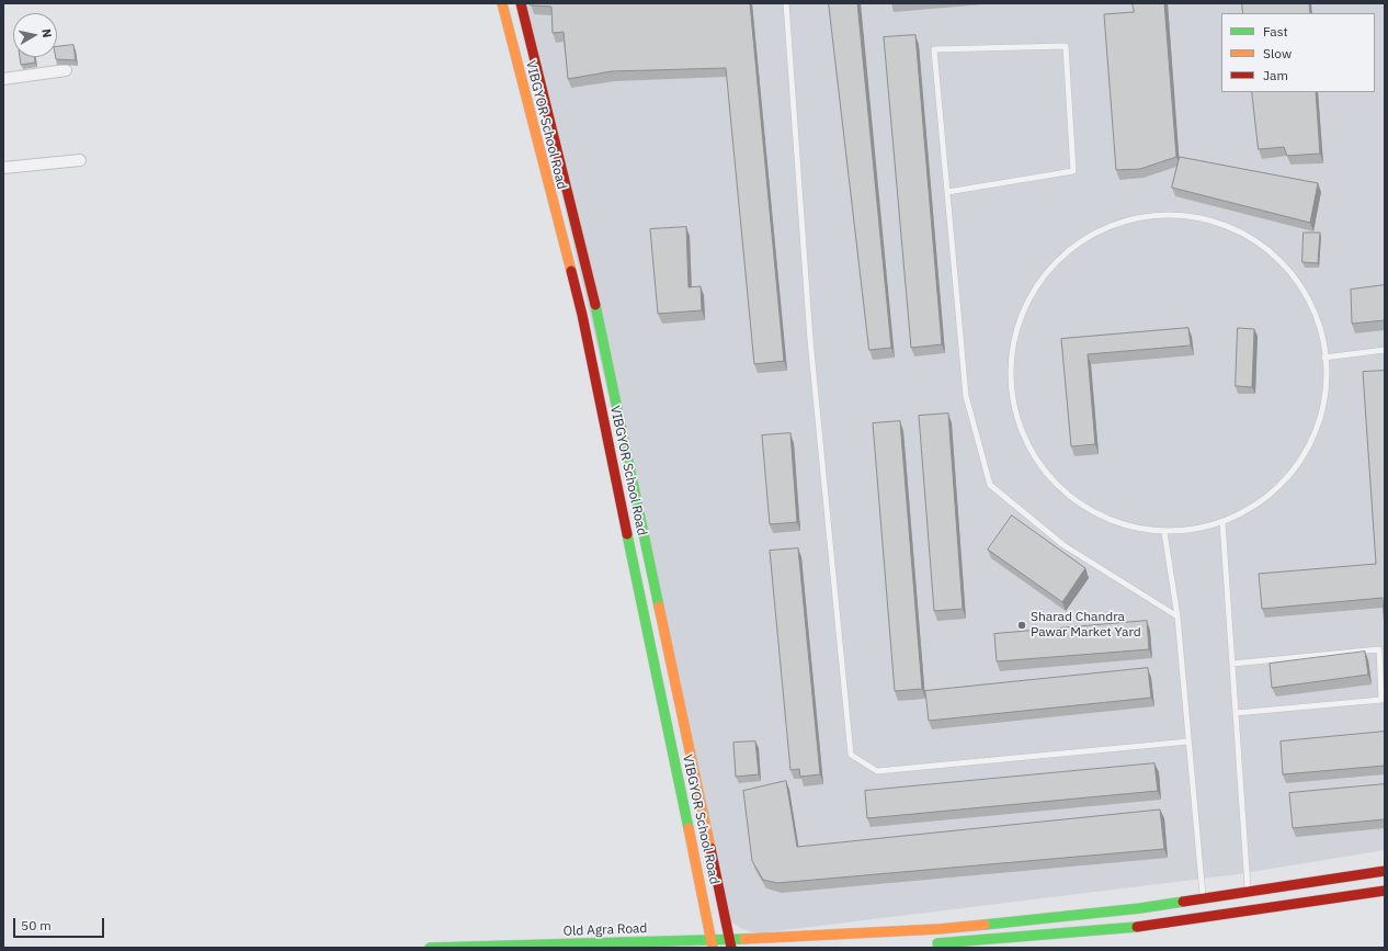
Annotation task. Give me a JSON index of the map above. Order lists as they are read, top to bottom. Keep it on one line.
{"streets":{"main road":["VIBGYOR School Road","Old Agra Road"]},"crossings":[["VIBGYOR School Road","Old Agra Road"]],"places":["Sharad Chandra Pawar Market Yard"],"legend":["Fast","Slow","Jam"],"scale_bar":"50 m","north":"right"}
